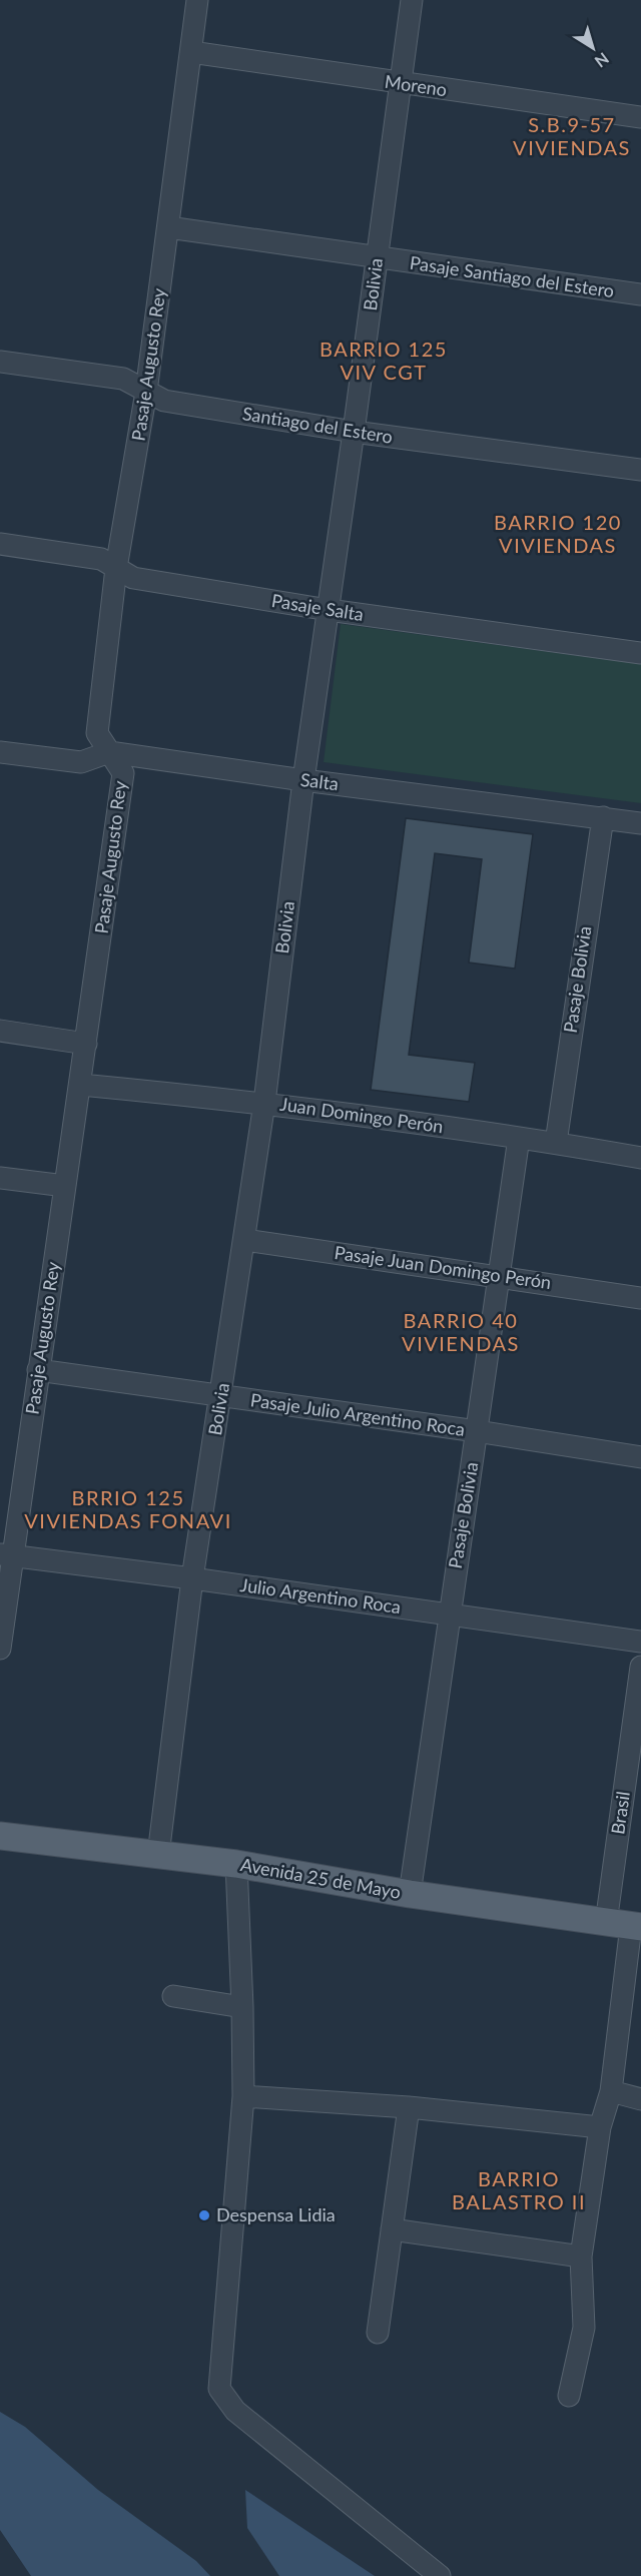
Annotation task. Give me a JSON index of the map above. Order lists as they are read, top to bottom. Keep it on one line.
{"streets":{"main road":["Avenida 25 de Mayo"],"street":["Moreno","Pasaje Santiago del Estero","Bolivia","Pasaje Augusto Rey","Santiago del Estero","Pasaje Salta","Salta","Pasaje Bolivia","Juan Domingo Perón","Pasaje Juan Domingo Perón","Pasaje Julio Argentino Roca","Julio Argentino Roca","Brasil"]},"crossings":[["Moreno","Bolivia"],["Moreno","Pasaje Augusto Rey"],["Pasaje Santiago del Estero","Bolivia"],["Pasaje Santiago del Estero","Pasaje Augusto Rey"],["Bolivia","Santiago del Estero"],["Bolivia","Pasaje Salta"],["Bolivia","Salta"],["Bolivia","Juan Domingo Perón"],["Bolivia","Pasaje Juan Domingo Perón"],["Bolivia","Pasaje Julio Argentino Roca"],["Bolivia","Julio Argentino Roca"],["Bolivia","Avenida 25 de Mayo"],["Pasaje Augusto Rey","Santiago del Estero"],["Pasaje Augusto Rey","Pasaje Salta"],["Pasaje Augusto Rey","Salta"],["Pasaje Augusto Rey","Juan Domingo Perón"],["Pasaje Augusto Rey","Pasaje Julio Argentino Roca"],["Pasaje Augusto Rey","Julio Argentino Roca"],["Salta","Pasaje Bolivia"],["Pasaje Bolivia","Juan Domingo Perón"],["Pasaje Bolivia","Pasaje Juan Domingo Perón"],["Pasaje Bolivia","Pasaje Julio Argentino Roca"],["Pasaje Bolivia","Julio Argentino Roca"],["Pasaje Bolivia","Avenida 25 de Mayo"],["Brasil","Avenida 25 de Mayo"]],"districts":["S.B.9-57 VIVIENDAS","BARRIO 125 VIV CGT","BARRIO 120 VIVIENDAS","BARRIO 40 VIVIENDAS","BRRIO 125 VIVIENDAS FONAVI","BARRIO BALASTRO II"],"places":["Despensa Lidia"],"north":"bottom right"}
